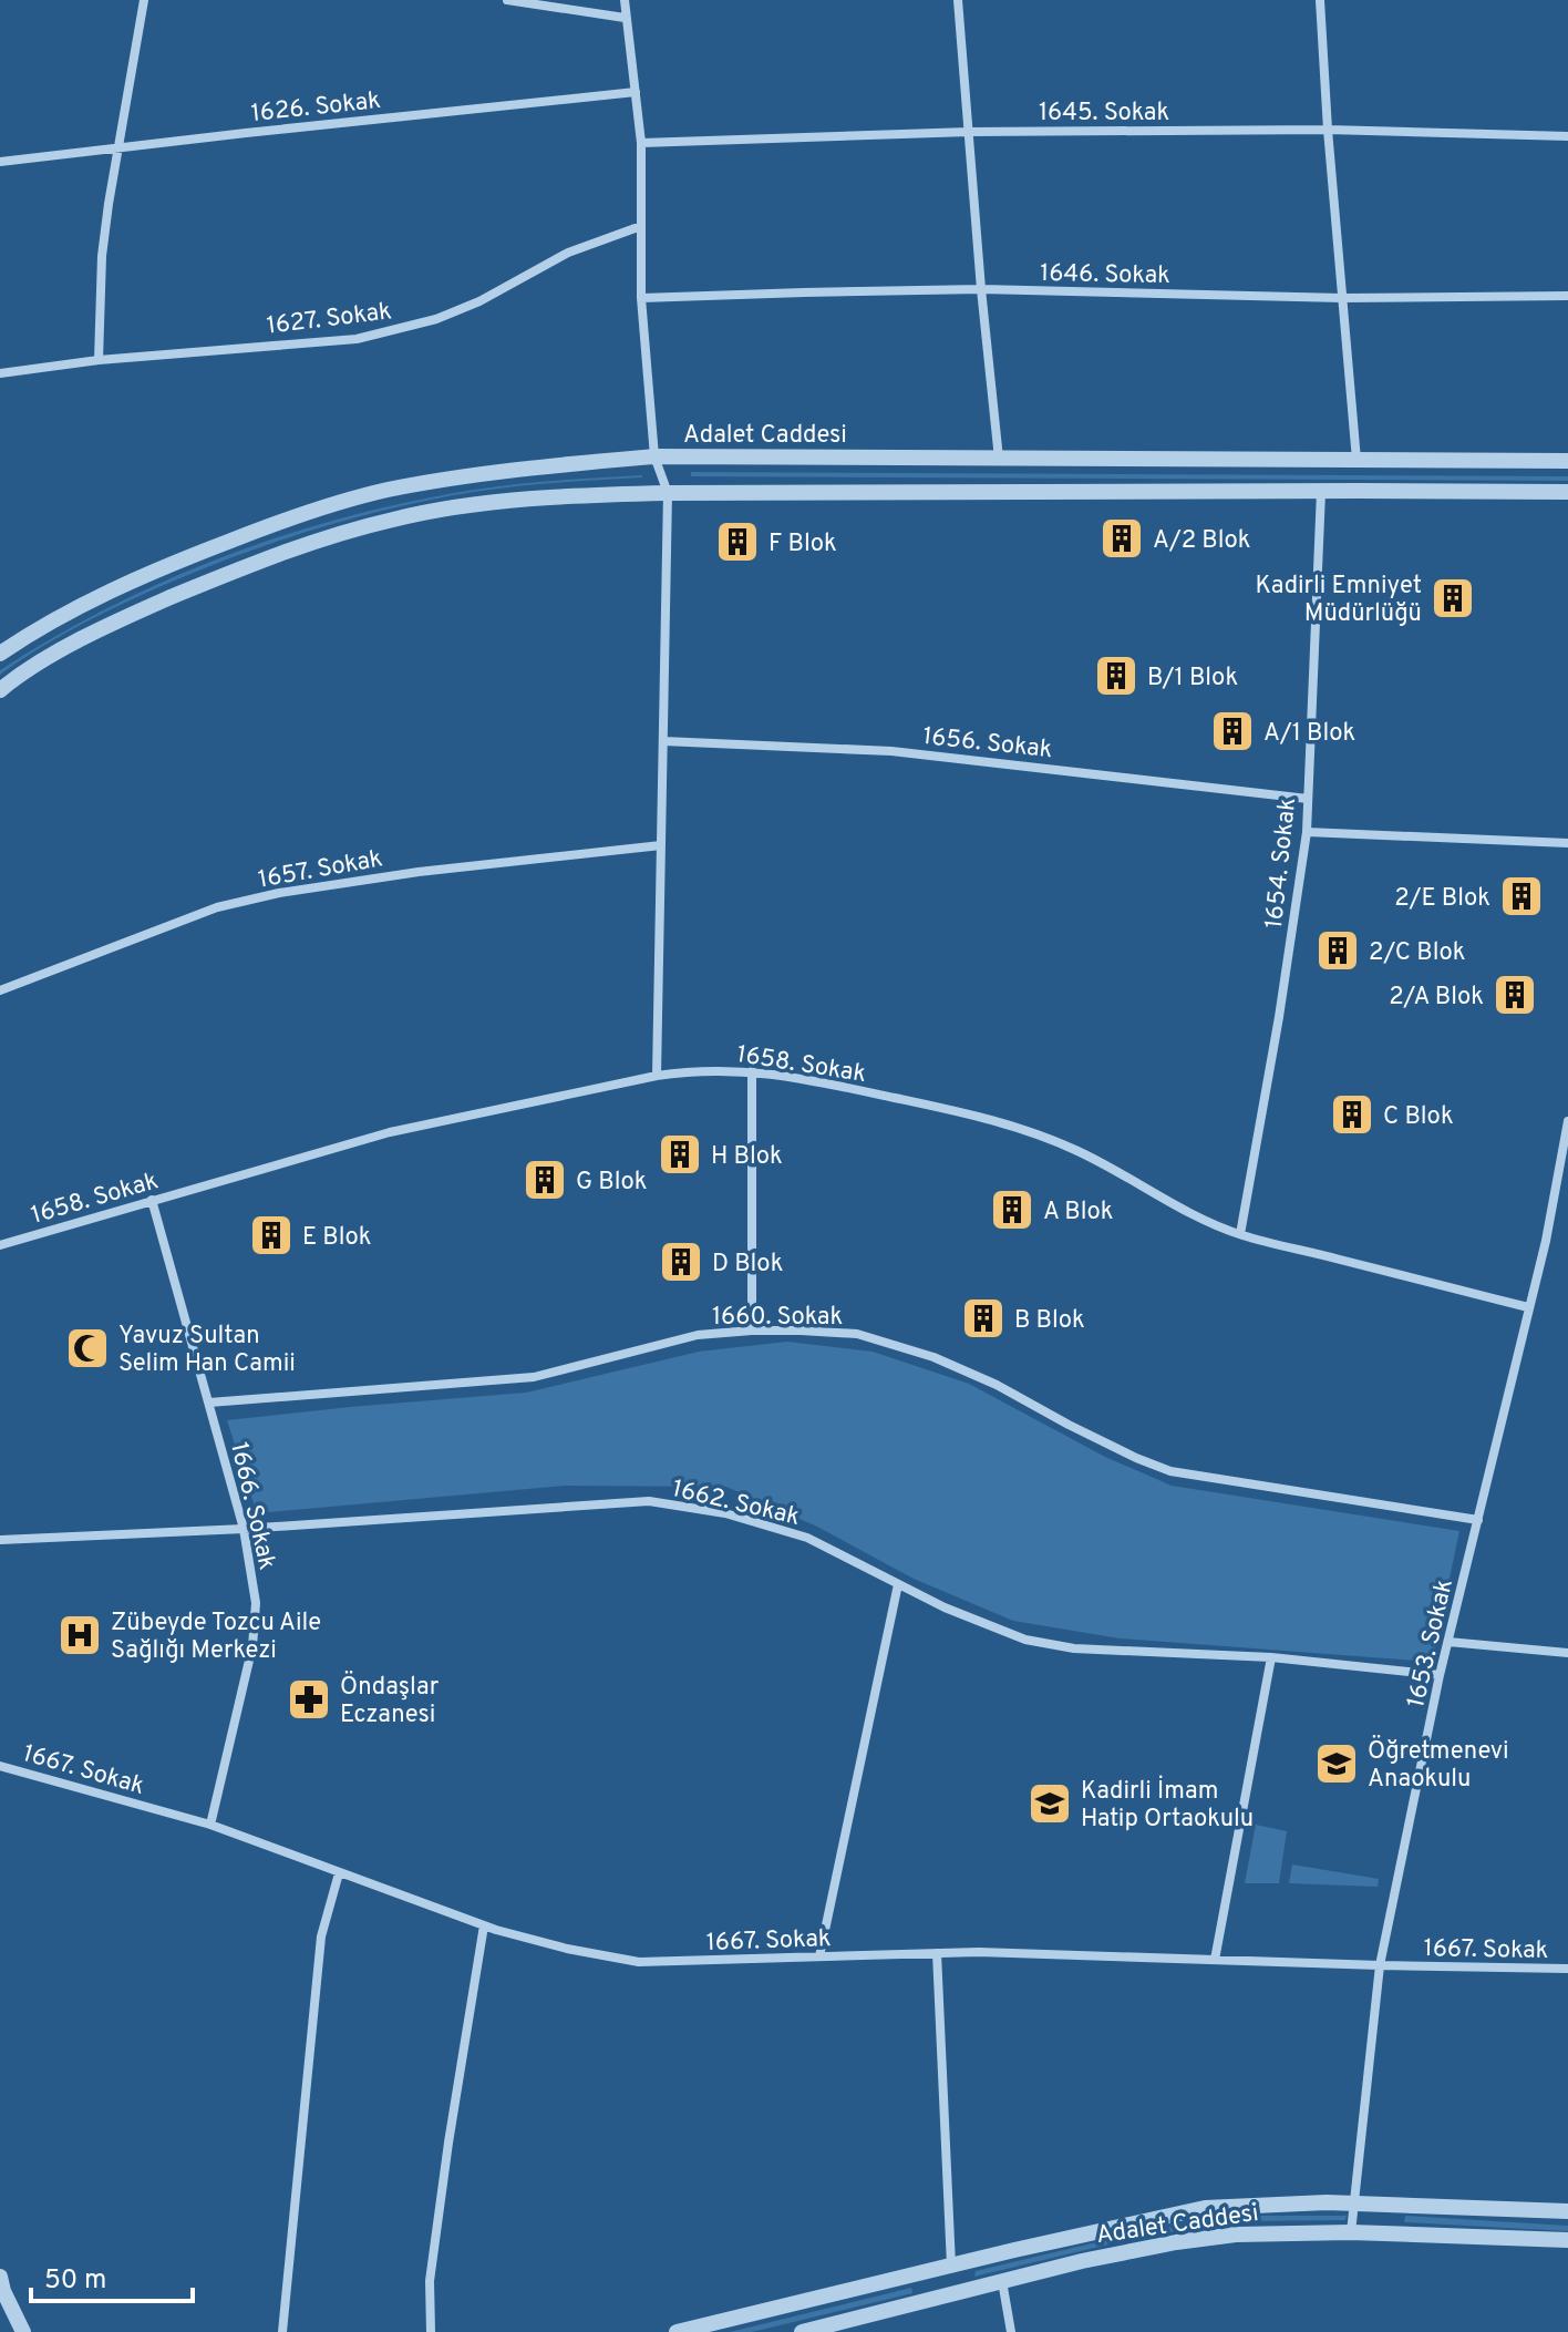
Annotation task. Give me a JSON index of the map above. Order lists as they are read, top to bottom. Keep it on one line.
{"streets":{"street":["1626. Sokak","1645. Sokak","1646. Sokak","1627. Sokak","Adalet Caddesi","1656. Sokak","1654. Sokak","1657. Sokak","1658. Sokak","1660. Sokak","1662. Sokak","1666. Sokak","1653. Sokak","1667. Sokak"]},"crossings":[["Adalet Caddesi","1653. Sokak"],["1656. Sokak","1654. Sokak"],["1654. Sokak","1658. Sokak"],["1658. Sokak","1666. Sokak"],["1658. Sokak","1653. Sokak"],["1660. Sokak","1666. Sokak"],["1660. Sokak","1653. Sokak"],["1662. Sokak","1666. Sokak"],["1662. Sokak","1653. Sokak"],["1666. Sokak","1667. Sokak"],["1653. Sokak","1667. Sokak"]],"places":{"building":["A/2 Blok","F Blok","Kadirli Emniyet Müdürlüğü","B/1 Blok","A/1 Blok","2/E Blok","2/C Blok","2/A Blok","C Blok","H Blok","G Blok","A Blok","E Blok","D Blok","B Blok"],"mosque":["Yavuz Sultan Selim Han Camii"],"hospital":["Zübeyde Tozcu Aile Sağlığı Merkezi"],"pharmacy":["Öndaşlar Eczanesi"],"school or university":["Öğretmenevi Anaokulu","Kadirli İmam Hatip Ortaokulu"]},"scale_bar":"50 m"}
